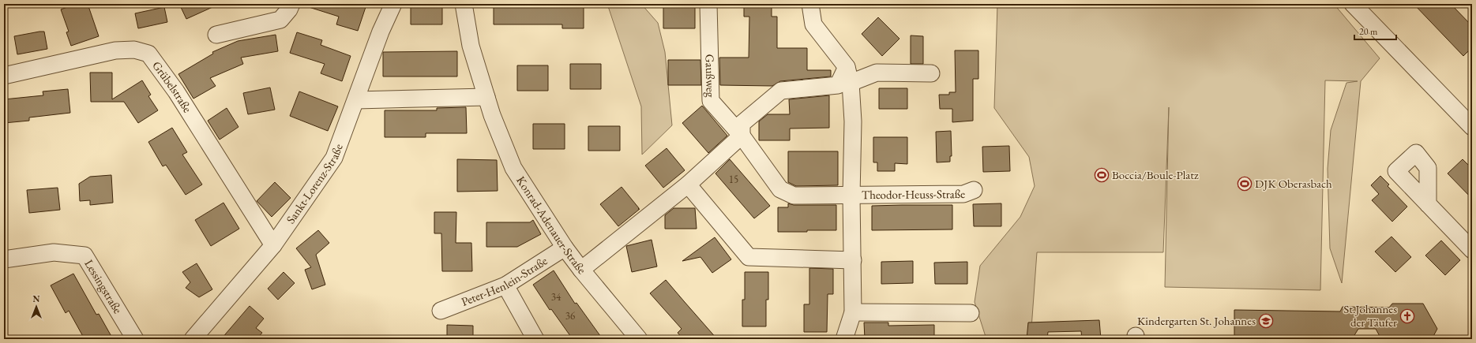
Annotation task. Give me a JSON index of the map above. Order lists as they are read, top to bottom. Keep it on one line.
{"streets":{"street":["Gaußweg","Grübelstraße","Sankt-Lorenz-Straße","Theodor-Heuss-Straße","Konrad-Adenauer-Straße","Peter-Henlein-Straße","Lessingstraße"]},"crossings":[["Gaußweg","Theodor-Heuss-Straße"],["Grübelstraße","Sankt-Lorenz-Straße"],["Konrad-Adenauer-Straße","Peter-Henlein-Straße"]],"places":{"sports":["Boccia/Boule-Platz","DJK Oberasbach"],"church":["St.Johannes der Täufer"],"school or university":["Kindergarten St. Johannes"]},"house_numbers":["15","34","36"],"scale_bar":"20 m","north":"top"}
